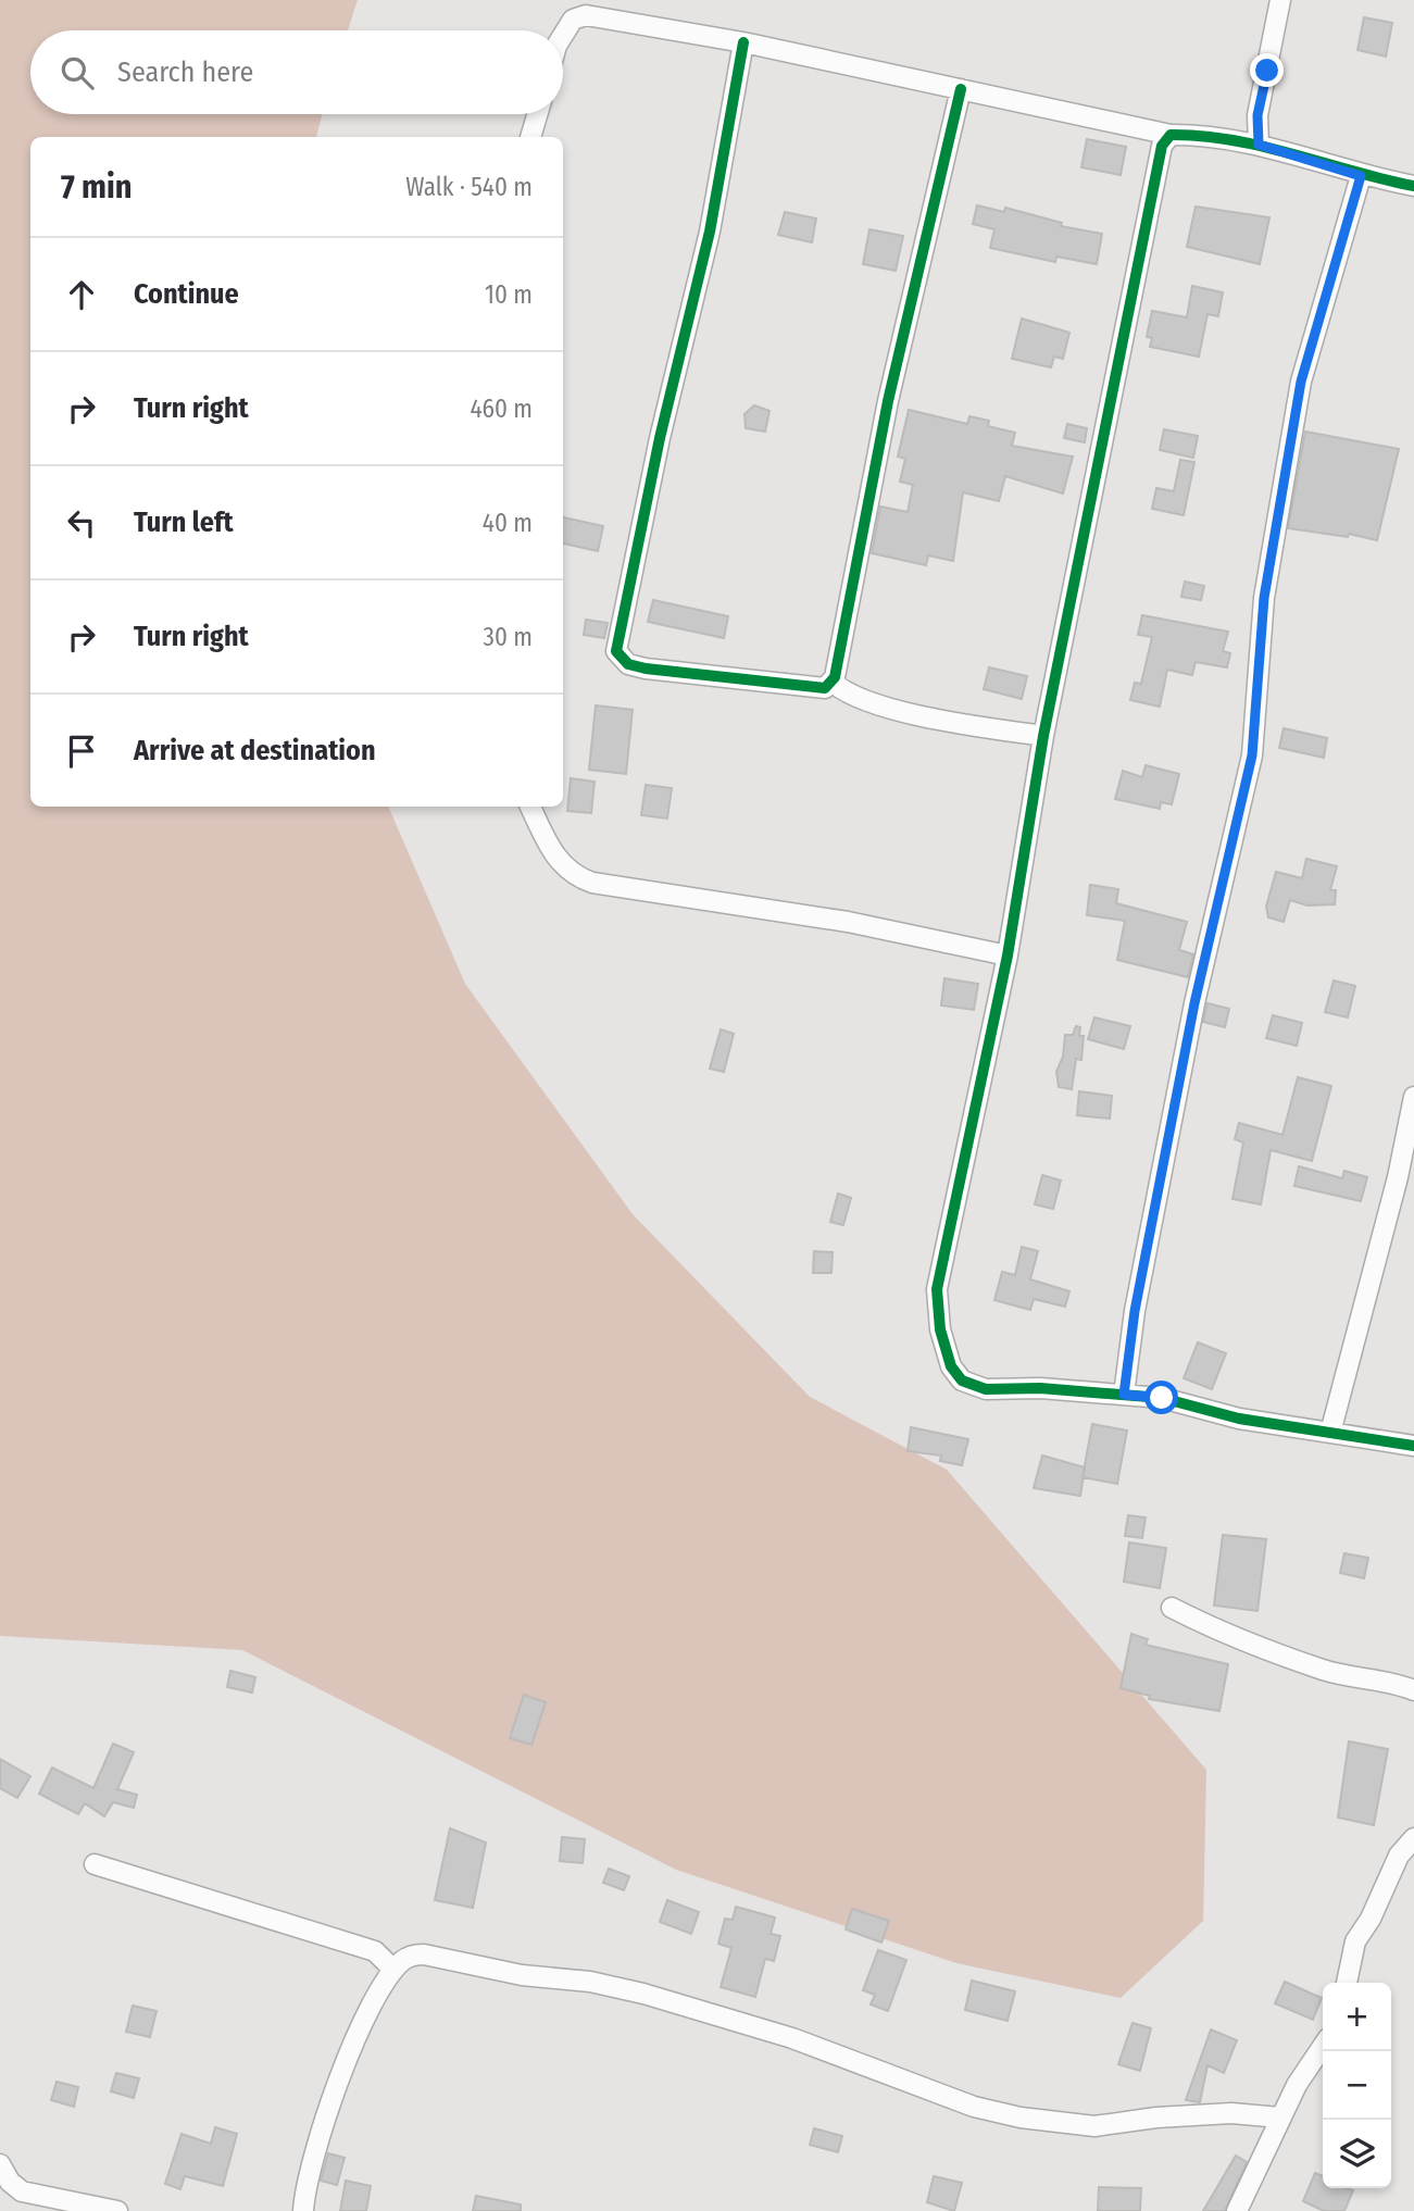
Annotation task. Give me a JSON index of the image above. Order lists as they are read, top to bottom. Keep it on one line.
{"page":{"search":"Search here","heading":["7 min","Walk · 540 m"],"list":[["Continue","10 m"],["Turn right","460 m"],["Turn left","40 m"],["Turn right","30 m"],"Arrive at destination"],"map_buttons":["+","−"]}}
